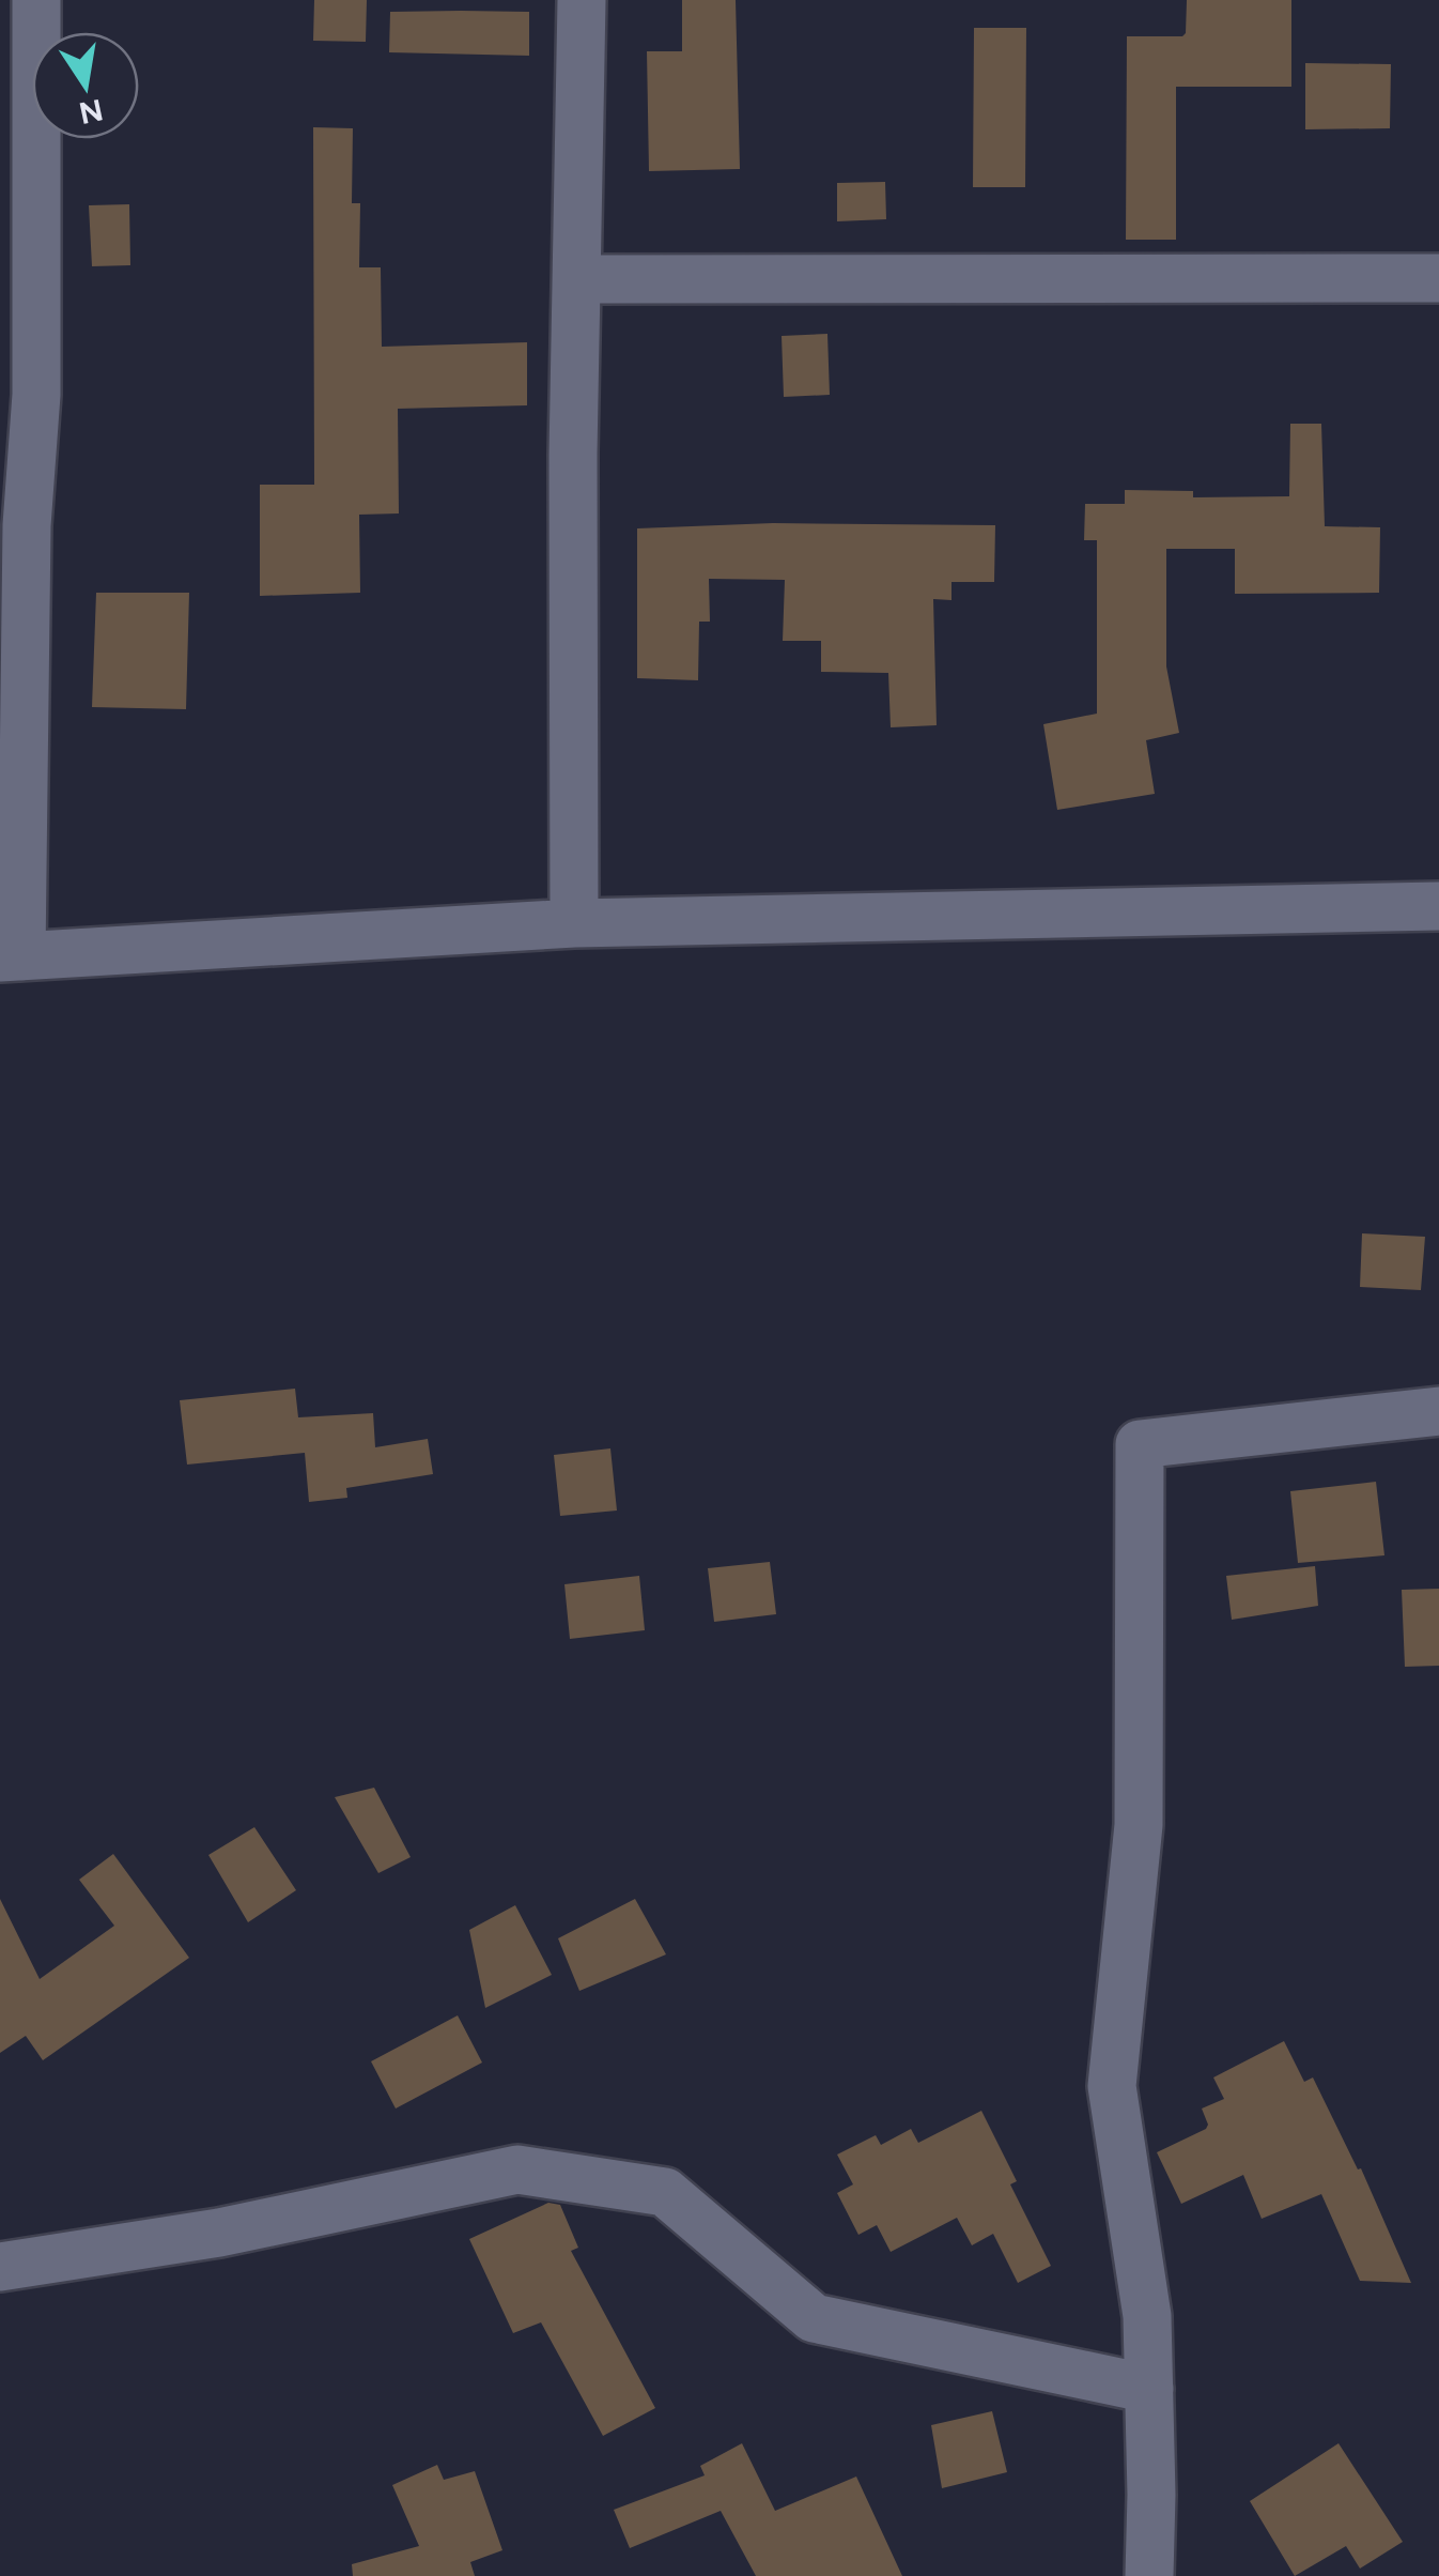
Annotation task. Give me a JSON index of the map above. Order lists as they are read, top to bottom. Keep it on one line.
{"north":"bottom"}
